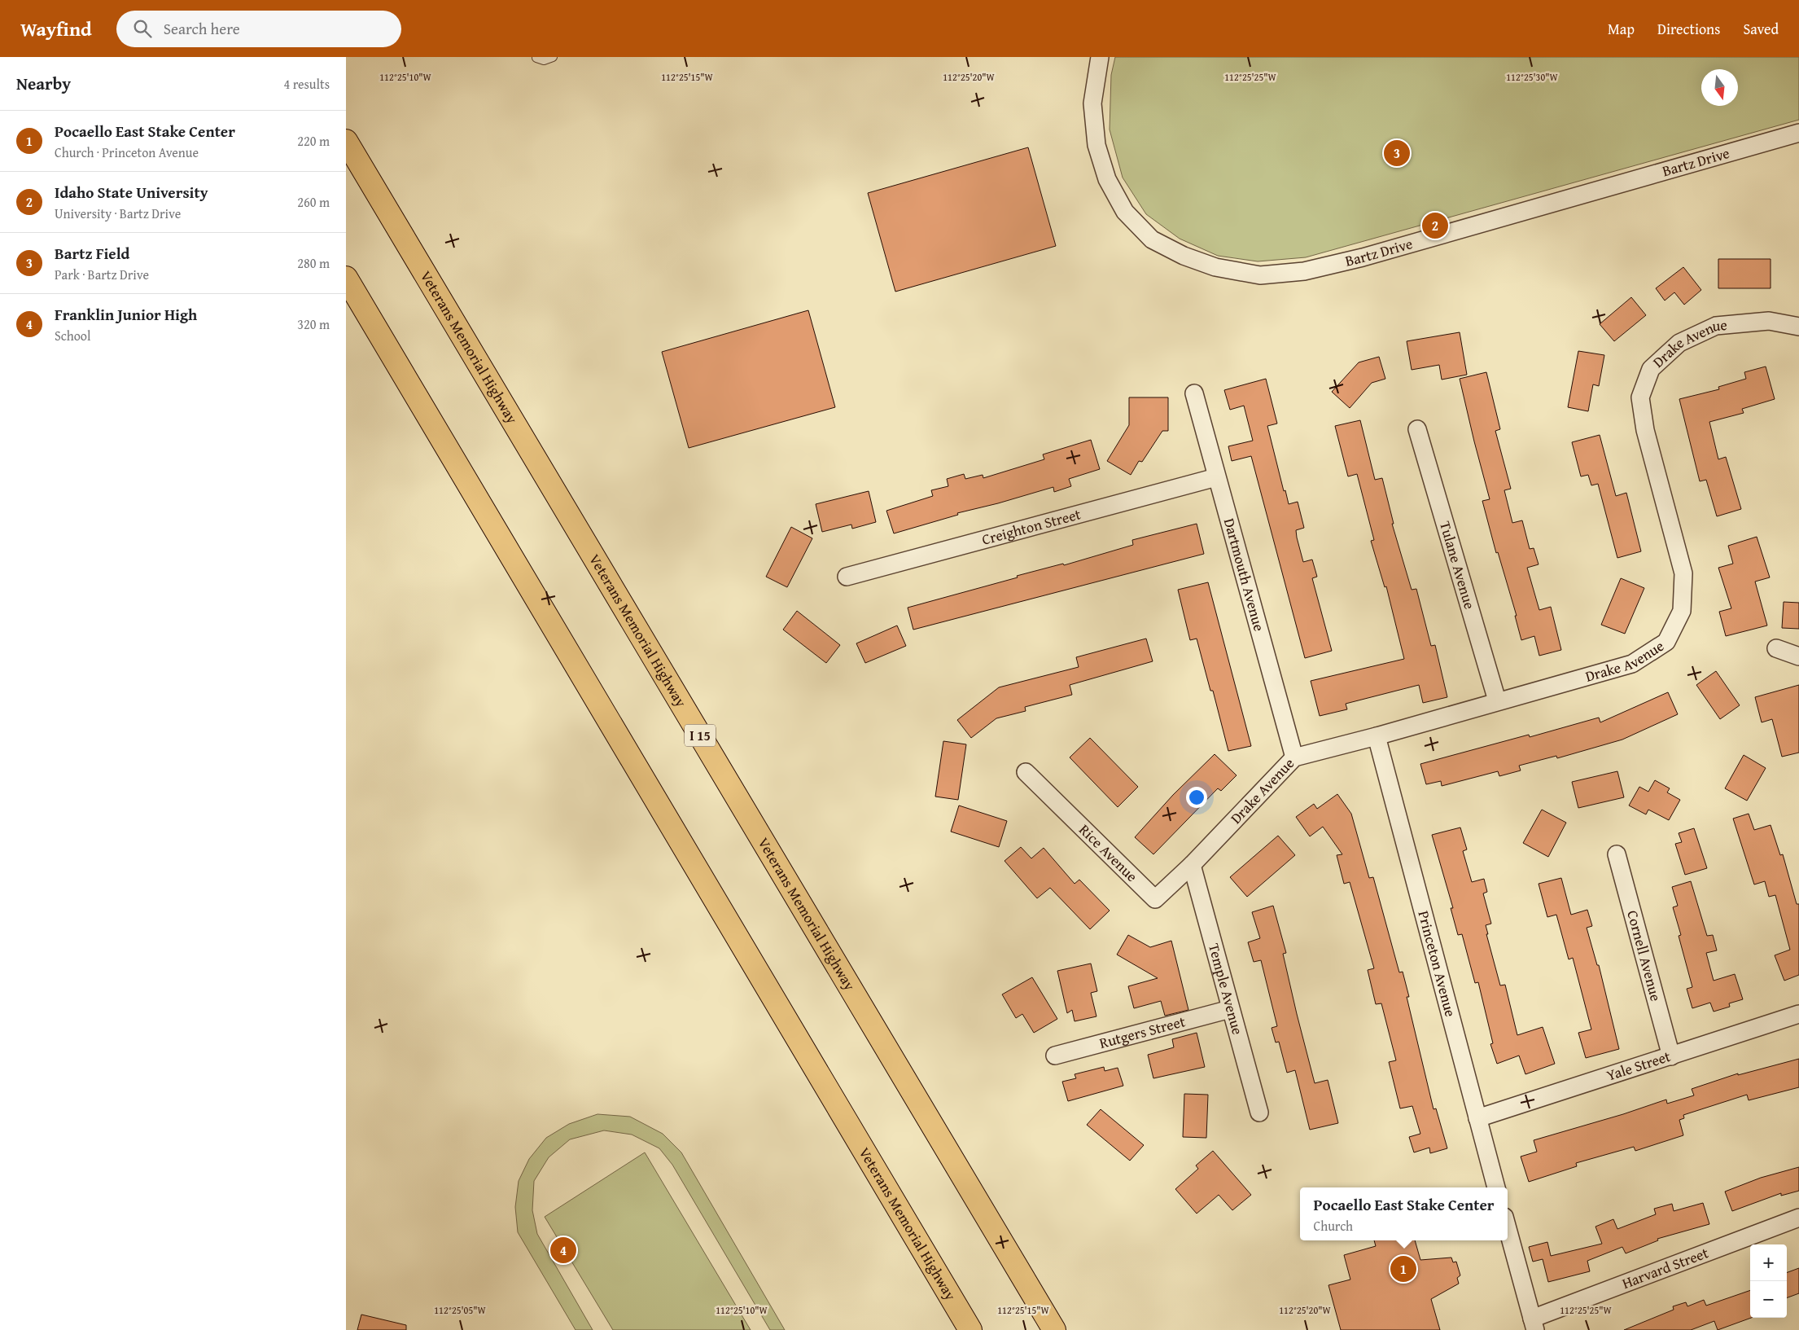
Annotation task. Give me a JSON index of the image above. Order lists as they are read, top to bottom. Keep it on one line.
{"streets":{"highway":["Veterans Memorial Highway","I 15"],"street":["Bartz Drive","Drake Avenue","Creighton Street","Tulane Avenue","Dartmouth Avenue","Rice Avenue","Cornell Avenue","Princeton Avenue","Temple Avenue","Rutgers Street","Yale Street","Harvard Street"]},"crossings":[["Drake Avenue","Tulane Avenue"],["Drake Avenue","Dartmouth Avenue"],["Drake Avenue","Rice Avenue"],["Drake Avenue","Princeton Avenue"],["Drake Avenue","Temple Avenue"],["Creighton Street","Dartmouth Avenue"],["Rice Avenue","Temple Avenue"],["Cornell Avenue","Yale Street"],["Princeton Avenue","Yale Street"],["Temple Avenue","Rutgers Street"]],"north":"bottom","page":{"header":"Wayfind","search":"Search here","nav":["Map","Directions","Saved"],"heading":["Nearby","4 results"],"list":[{"mark":"1","name":"Pocaello East Stake Center","note":"Church · Princeton Avenue","value":"220 m"},{"mark":"2","name":"Idaho State University","note":"University · Bartz Drive","value":"260 m"},{"mark":"3","name":"Bartz Field","note":"Park · Bartz Drive","value":"280 m"},{"mark":"4","name":"Franklin Junior High","note":"School","value":"320 m"}],"pins":["3","2","4","1"],"popup":["Pocaello East Stake Center","Church"],"map_buttons":["+","−"]},"coordinates":["112°25'10\"W","112°25'15\"W","112°25'20\"W","112°25'25\"W","112°25'30\"W","112°25'05\"W"]}
